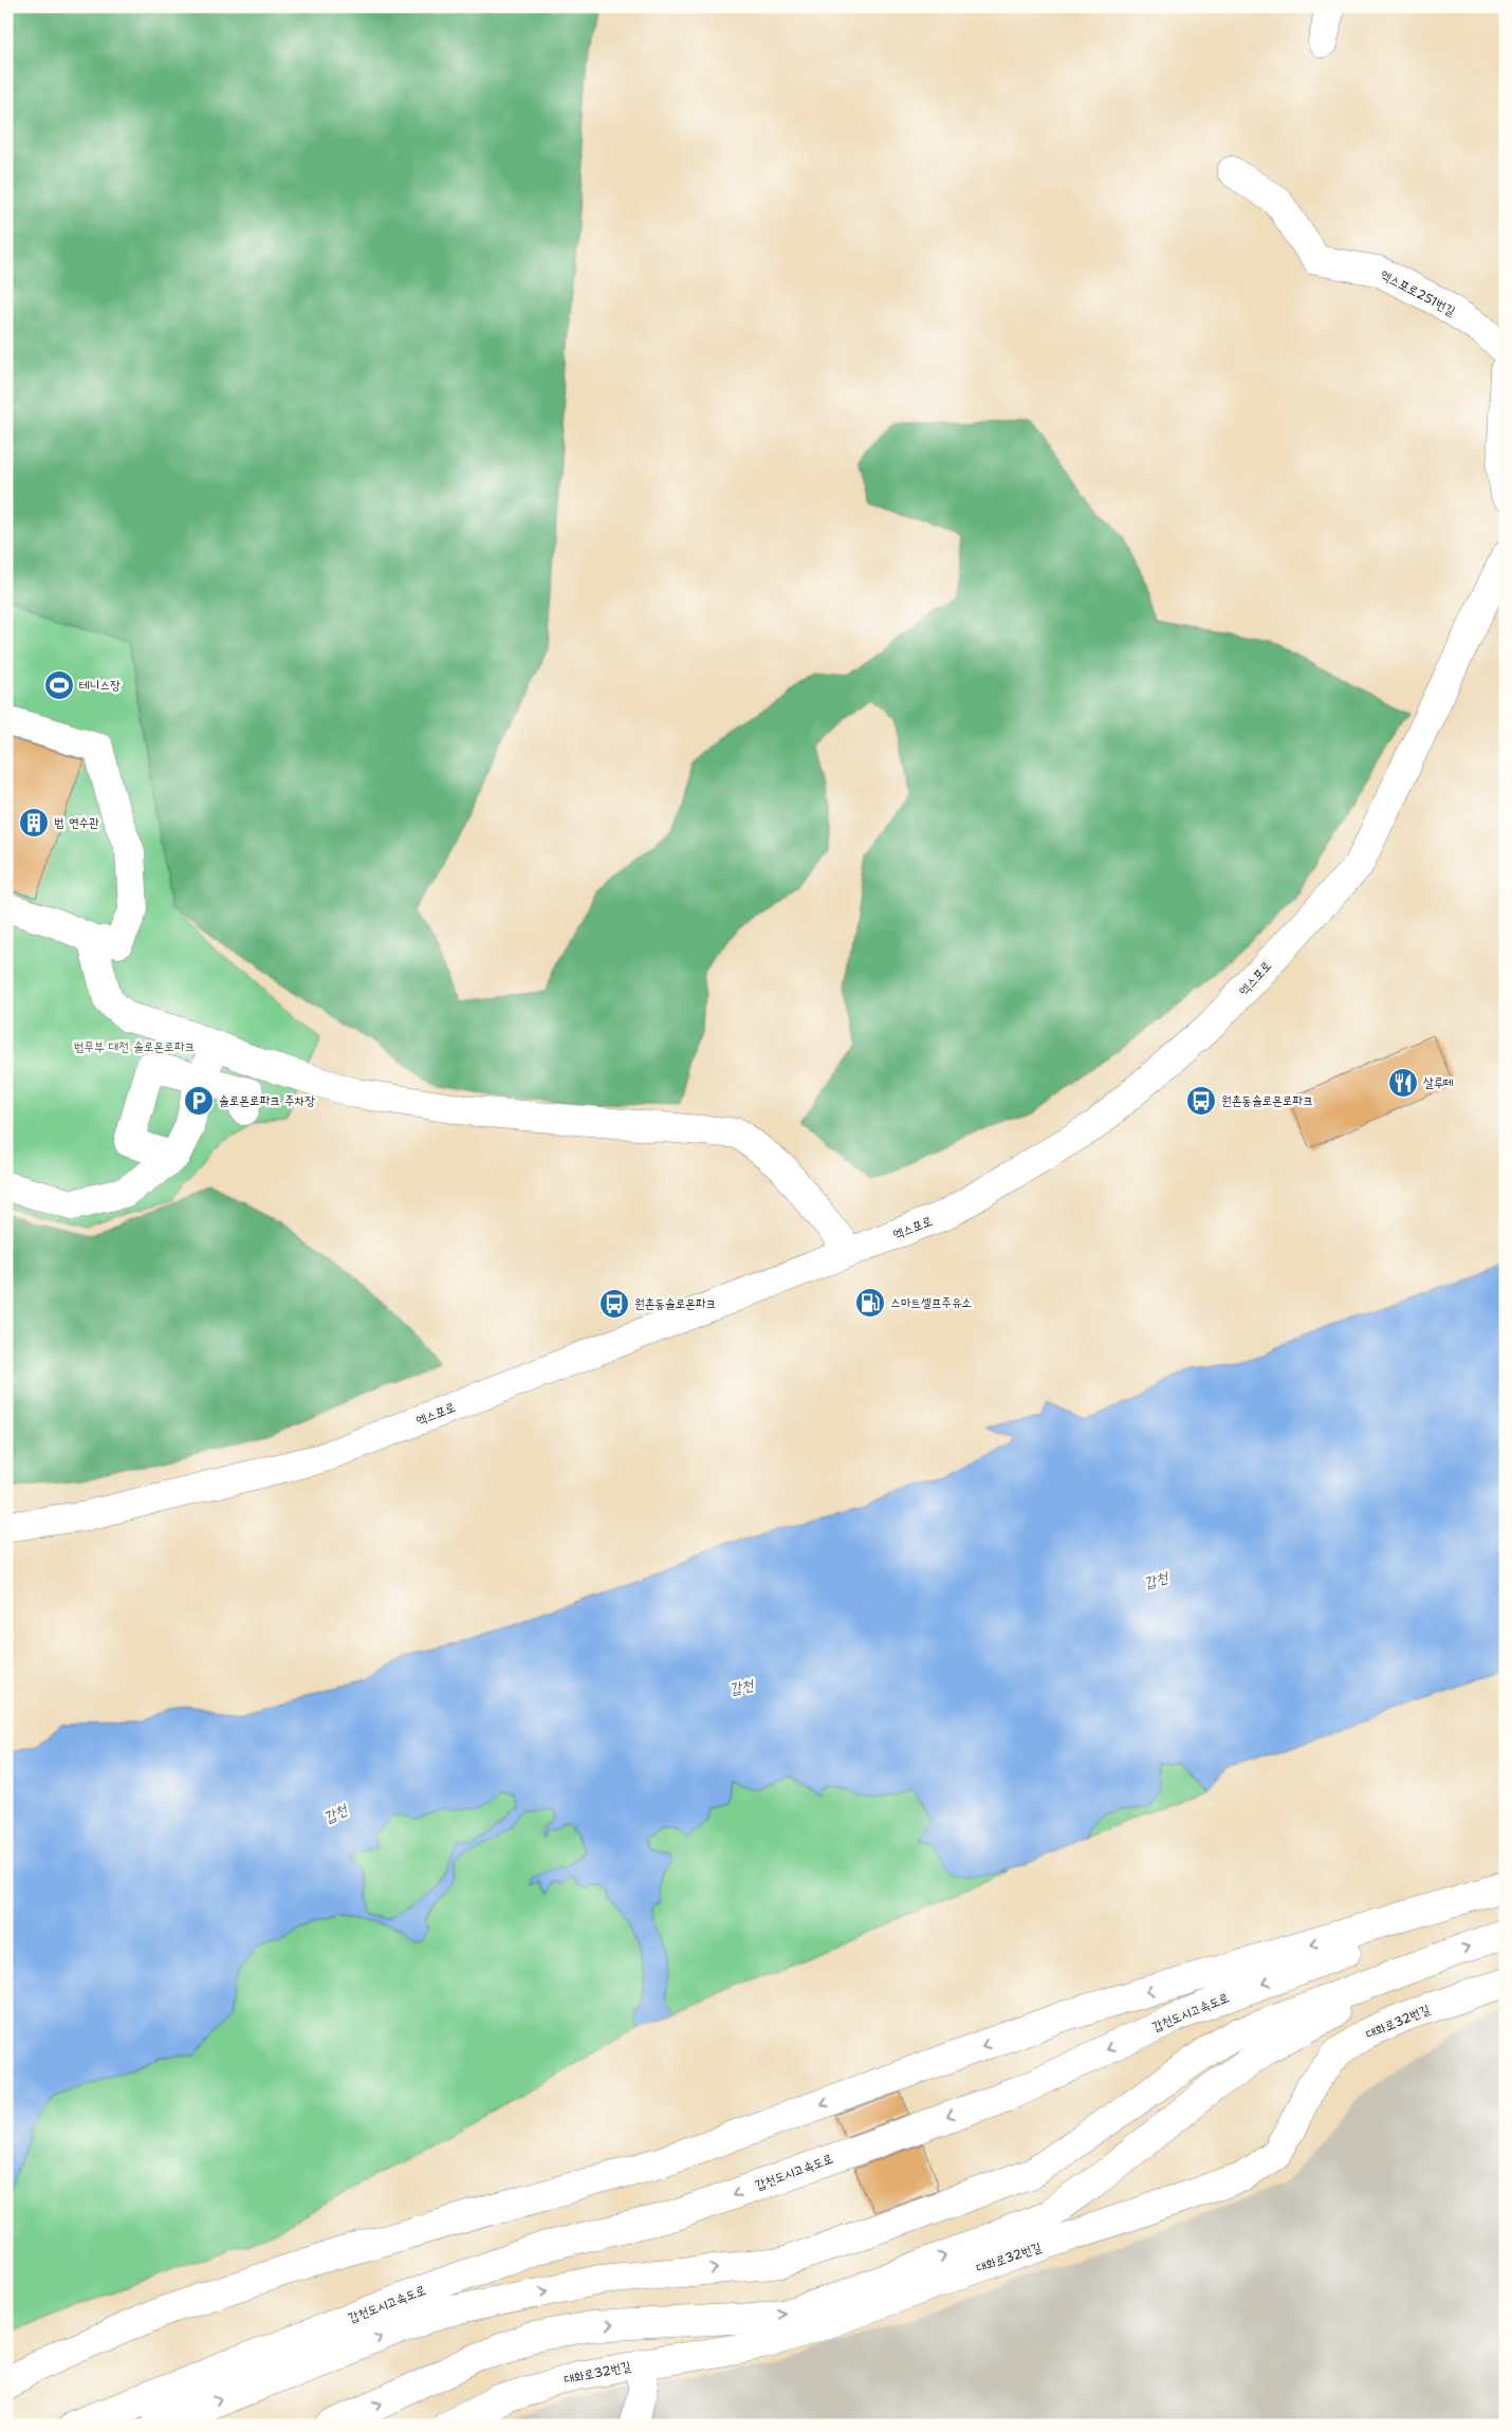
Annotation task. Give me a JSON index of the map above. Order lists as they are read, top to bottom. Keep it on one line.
{"streets":{"main road":["엑스포로251번길","엑스포로","갑천도시고속도로","대화로32번길"]},"water":["갑천"],"parks":["법무부 대전 솔로몬로파크"],"places":{"sports":["테니스장"],"building":["법 연수관"],"restaurant":["살루떼"],"parking":["솔로몬로파크 주차장"],"bus stop":["원촌동솔로몬로파크","원촌동솔로몬파크"],"fuel station":["스마트셀프주유소"]}}
